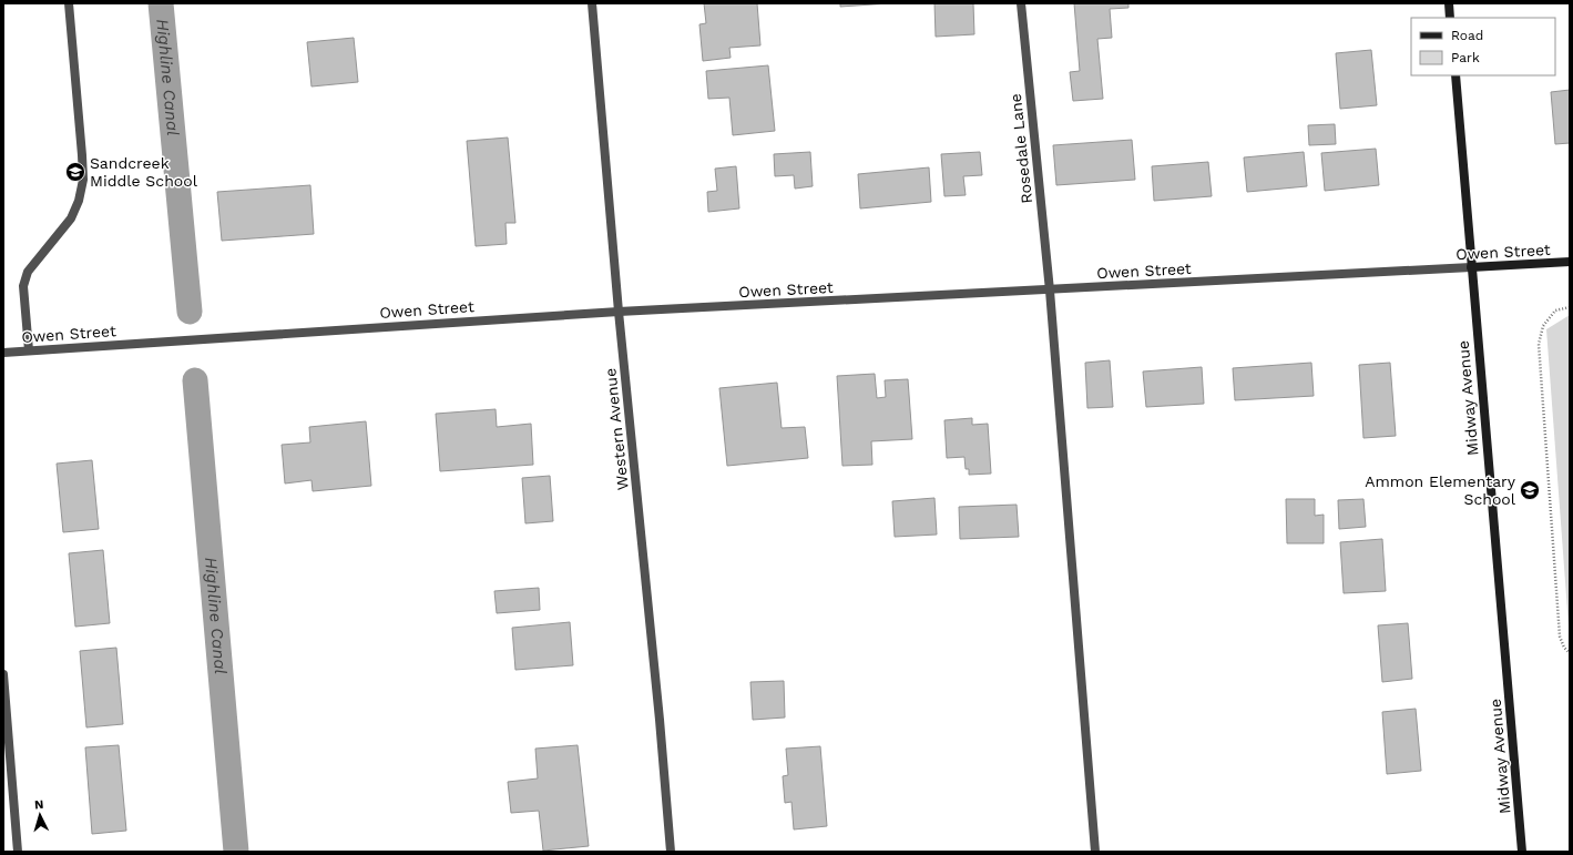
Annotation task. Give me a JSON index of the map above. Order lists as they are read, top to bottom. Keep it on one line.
{"streets":{"street":["Rosedale Lane","Owen Street","Midway Avenue","Western Avenue"]},"crossings":[["Rosedale Lane","Owen Street"],["Owen Street","Midway Avenue"],["Owen Street","Western Avenue"]],"water":["Highline Canal"],"places":{"school or university":["Sandcreek Middle School","Ammon Elementary School"]},"legend":["Road","Park"],"north":"top"}
